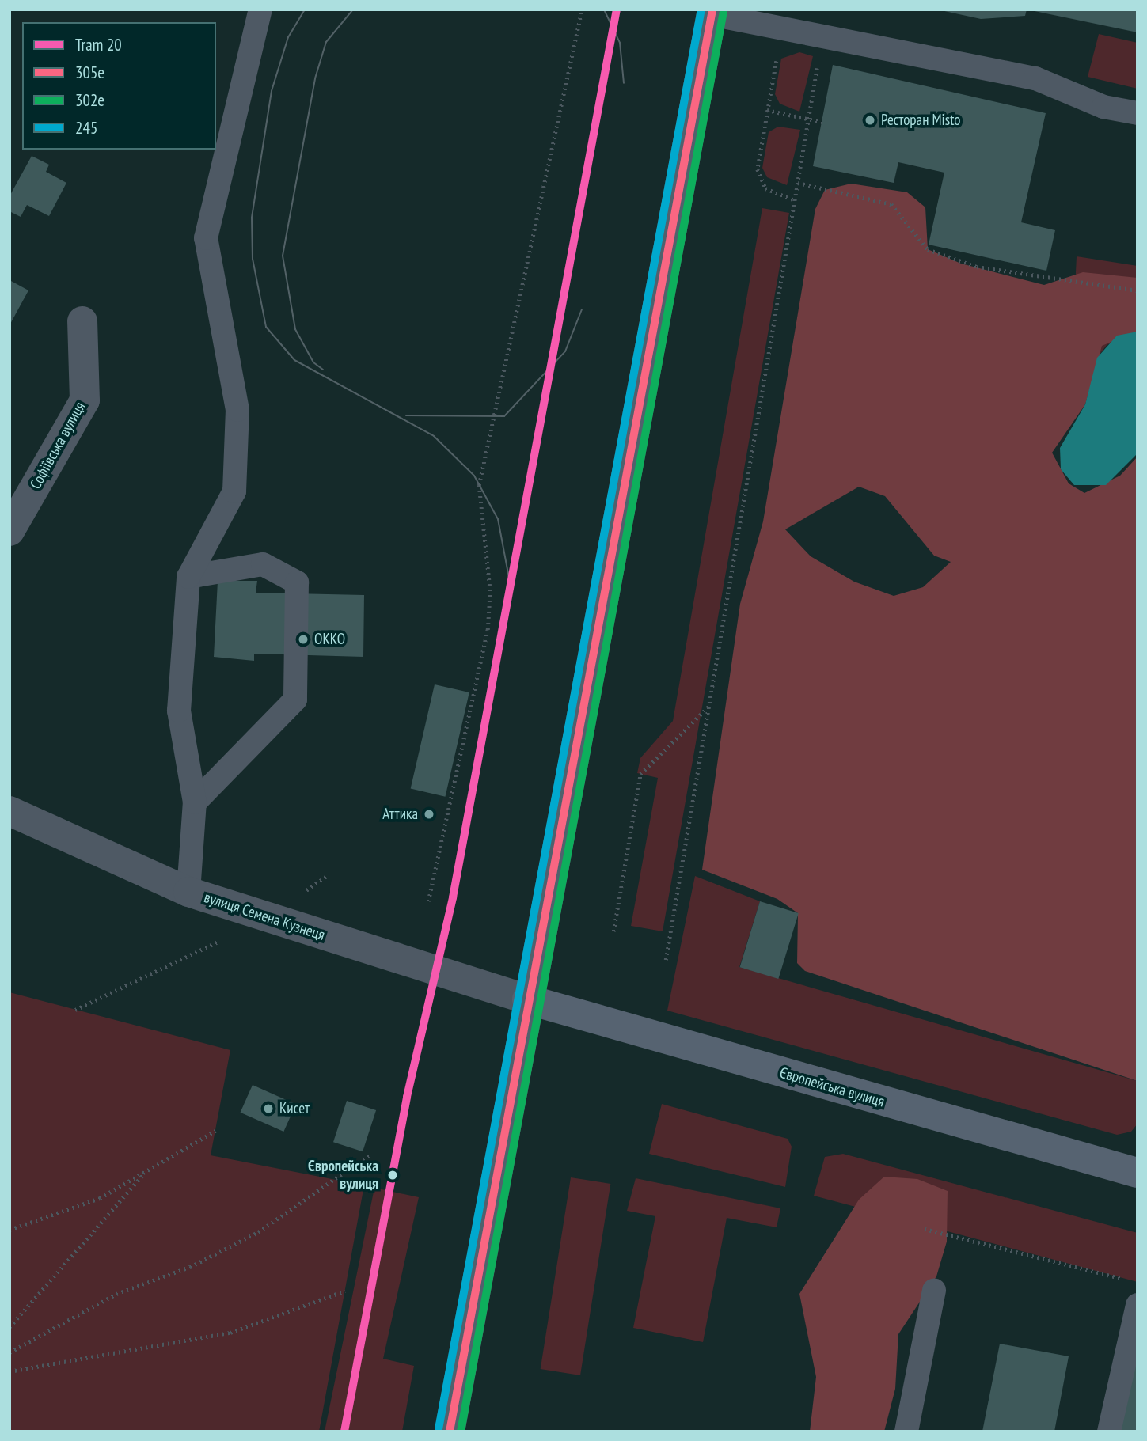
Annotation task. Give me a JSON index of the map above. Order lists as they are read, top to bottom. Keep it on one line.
{"streets":{"main road":["Європейська вулиця"],"street":["Софіївська вулиця","вулиця Семена Кузнеця"]},"crossings":[["вулиця Семена Кузнеця","Європейська вулиця"]],"places":["Ресторан Misto","ОККО","Аттика","Кисет","Європейська вулиця"],"lines":["tram line 20","transit line 305e","transit line 245","transit line 302е"],"legend":["Tram 20","305e","302е","245"]}
